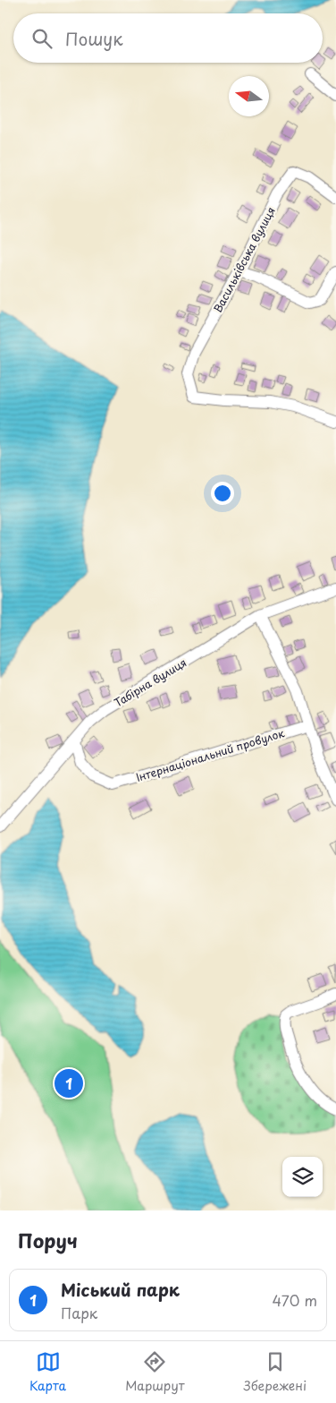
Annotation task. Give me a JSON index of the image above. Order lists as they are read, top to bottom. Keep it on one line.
{"streets":{"street":["Васильківська вулиця","Табірна вулиця","Інтернаціональний провулок"]},"crossings":[["Табірна вулиця","Інтернаціональний провулок"]],"north":"left","page":{"search":"Пошук","pins":"1","heading":"Поруч","list":[{"mark":"1","name":"Міський парк","note":"Парк","value":"470 m"}],"nav":["Карта","Маршрут","Збережені"]}}
